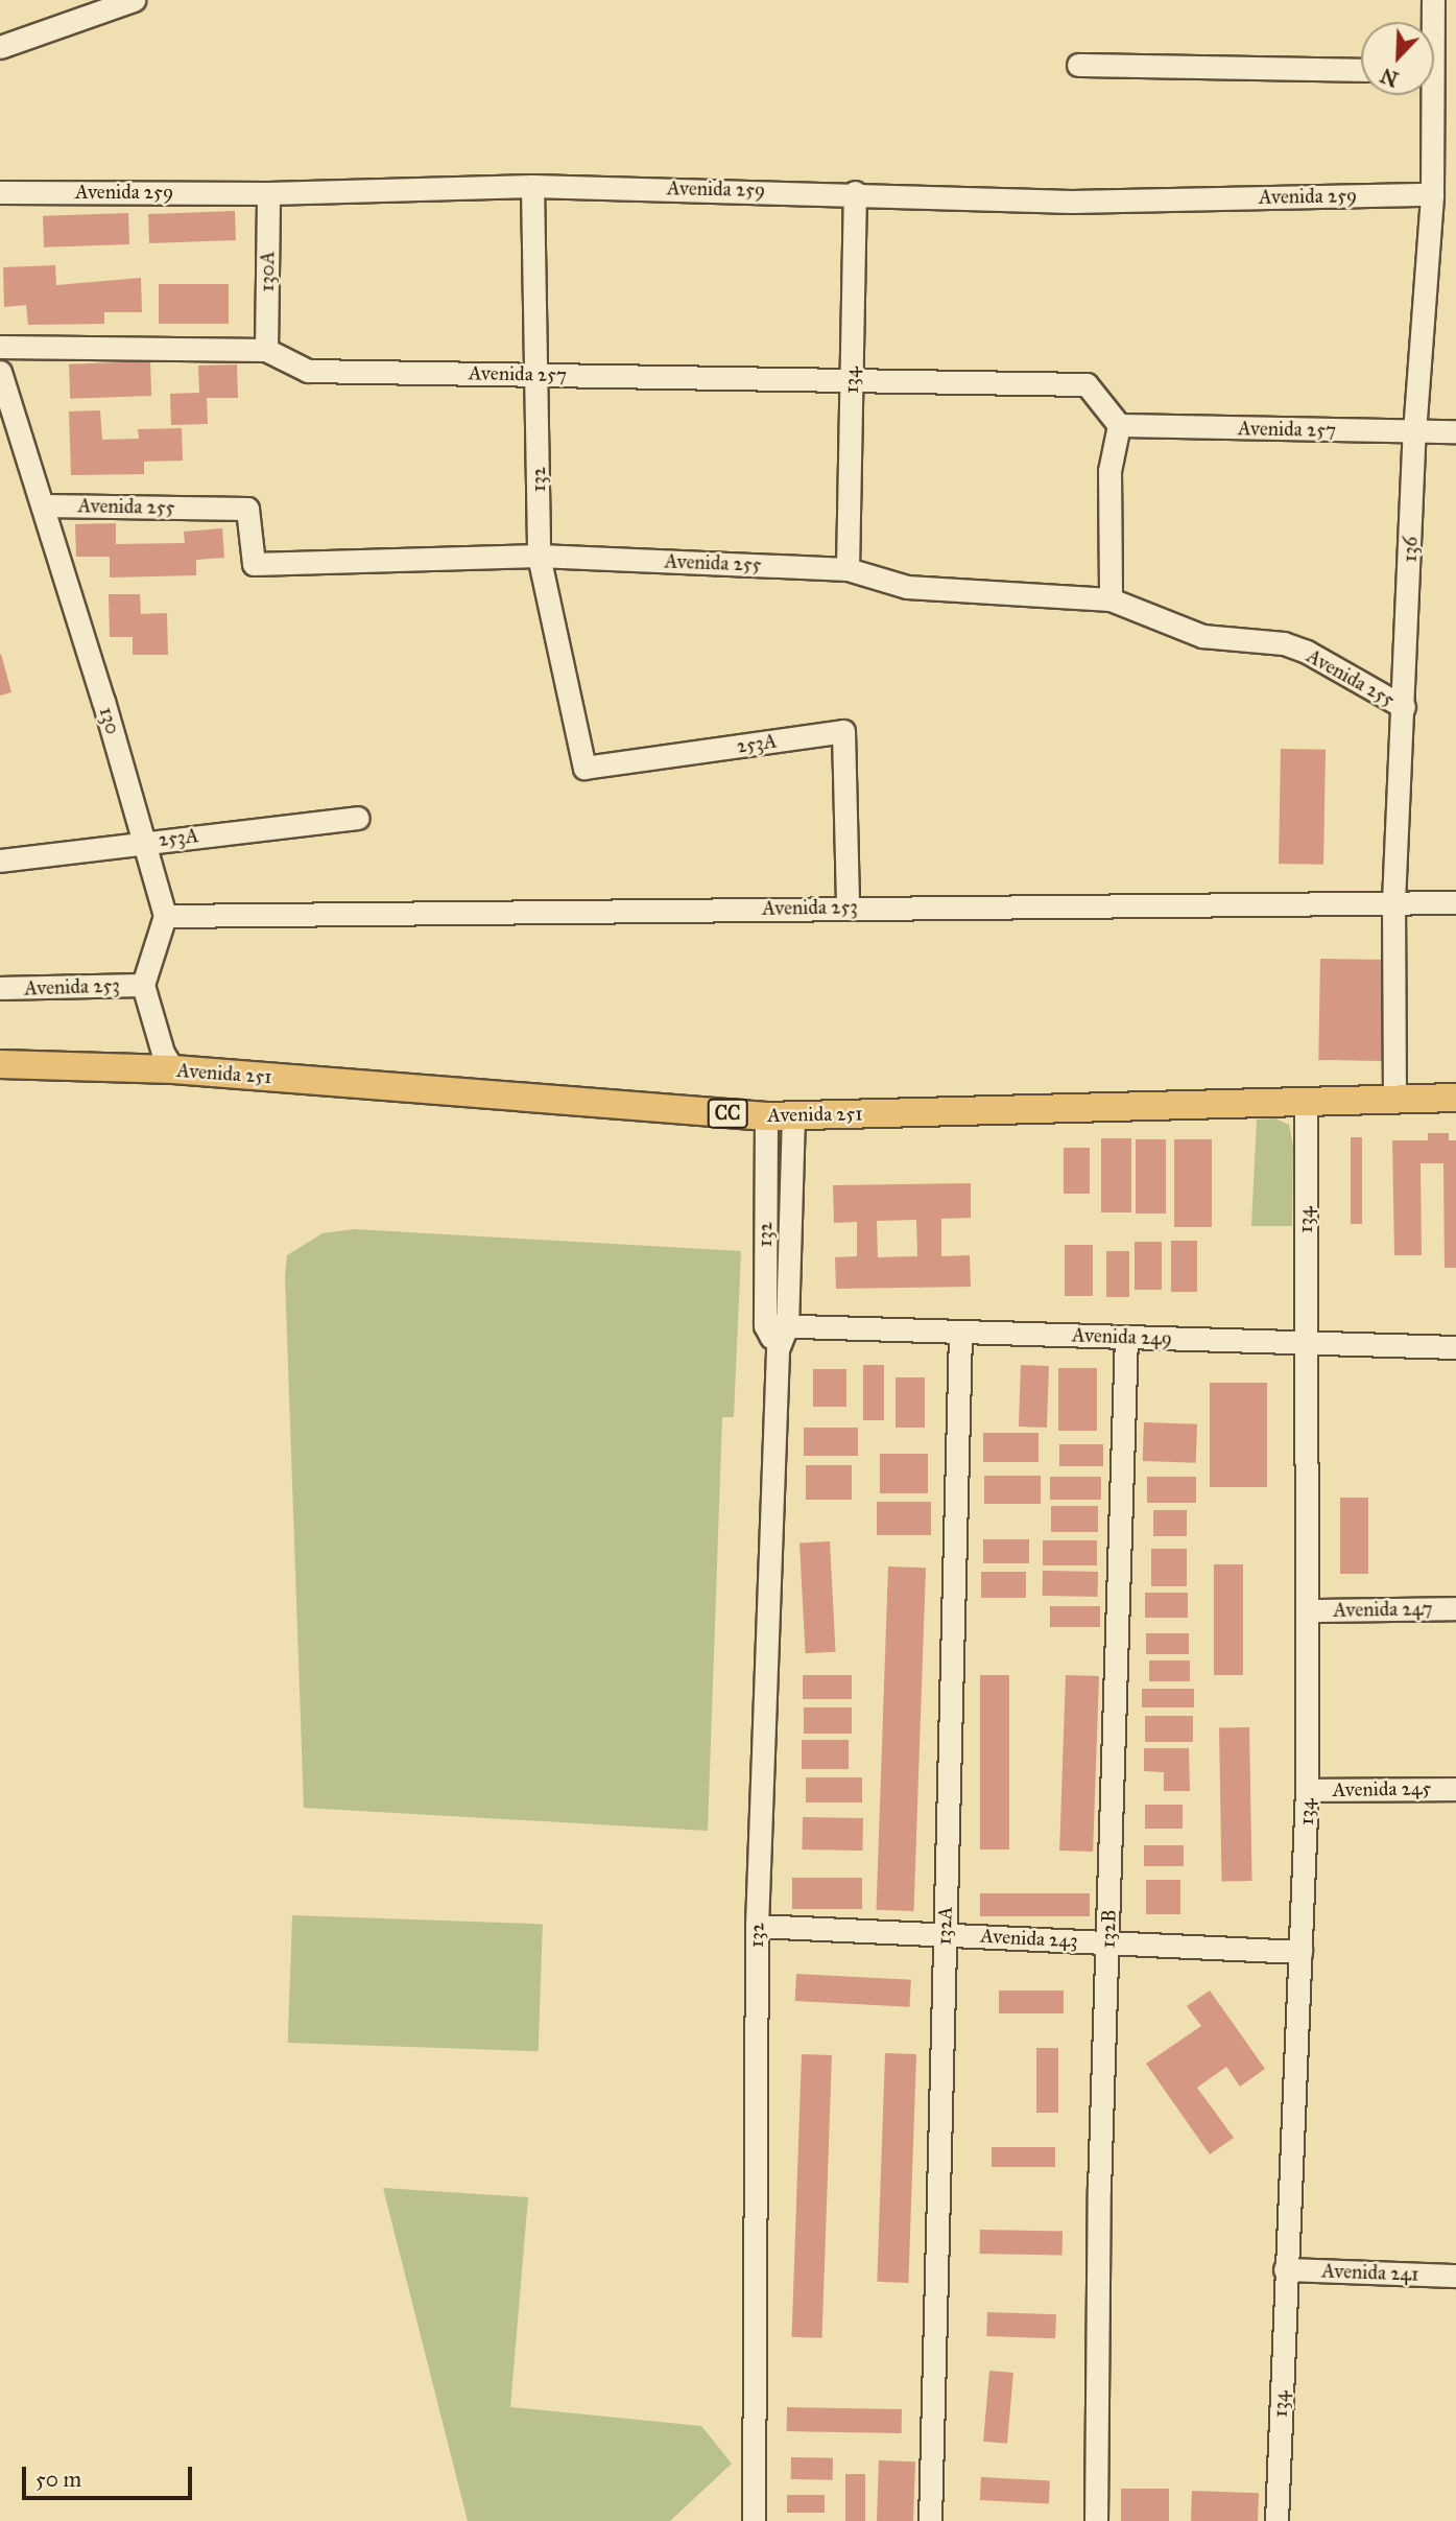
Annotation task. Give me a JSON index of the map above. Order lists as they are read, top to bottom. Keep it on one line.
{"streets":{"main road":["Avenida 251","CC"],"street":["Avenida 259","130A","Avenida 257","134","132","Avenida 255","136","130","253A","Avenida 253","Avenida 249","Avenida 247","Avenida 245","132A","132B","Avenida 243","Avenida 241"]},"crossings":[["Avenida 259","130A"],["Avenida 259","134"],["Avenida 259","132"],["Avenida 259","136"],["130A","Avenida 257"],["Avenida 257","134"],["Avenida 257","132"],["Avenida 257","136"],["134","Avenida 255"],["134","Avenida 251"],["134","Avenida 249"],["134","Avenida 247"],["134","Avenida 245"],["134","Avenida 243"],["134","Avenida 241"],["132","Avenida 255"],["132","253A"],["132","Avenida 251"],["132","Avenida 249"],["132","Avenida 243"],["Avenida 255","136"],["Avenida 255","130"],["136","Avenida 253"],["136","Avenida 251"],["130","253A"],["130","Avenida 253"],["253A","Avenida 253"],["Avenida 249","132A"],["Avenida 249","132B"],["132A","Avenida 243"],["132B","Avenida 243"]],"scale_bar":"50 m","north":"bottom left"}
